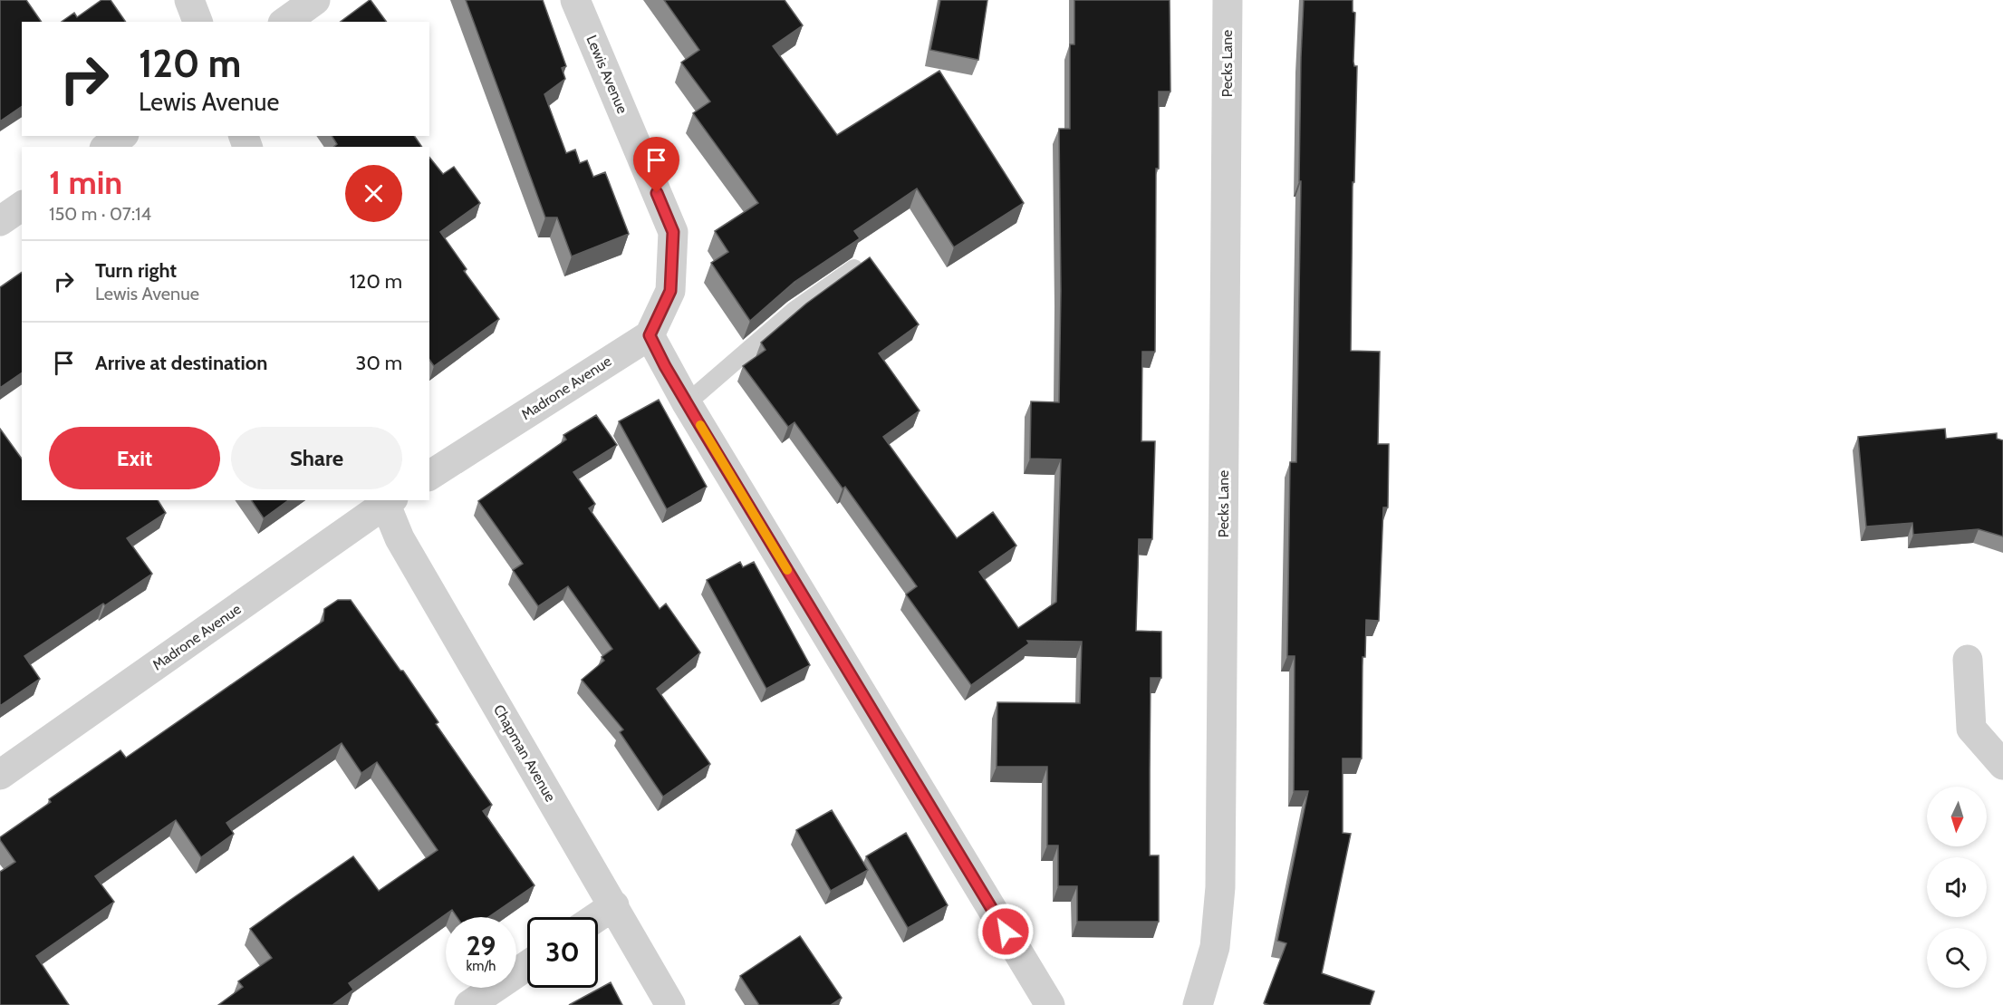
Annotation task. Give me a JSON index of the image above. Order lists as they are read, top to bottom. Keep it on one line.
{"streets":{"street":["Pecks Lane","Lewis Avenue","Madrone Avenue","Chapman Avenue"]},"crossings":[["Lewis Avenue","Madrone Avenue"],["Madrone Avenue","Chapman Avenue"]],"north":"bottom","page":{"turn":["120 m","Lewis Avenue"],"heading":["1 min","150 m · 07:14"],"list":[{"name":"Turn right","note":"Lewis Avenue","value":"120 m"},{"name":"Arrive at destination","value":"30 m"}],"buttons":["Exit","Share"],"speed":"29 km/h","limit":"30"}}
